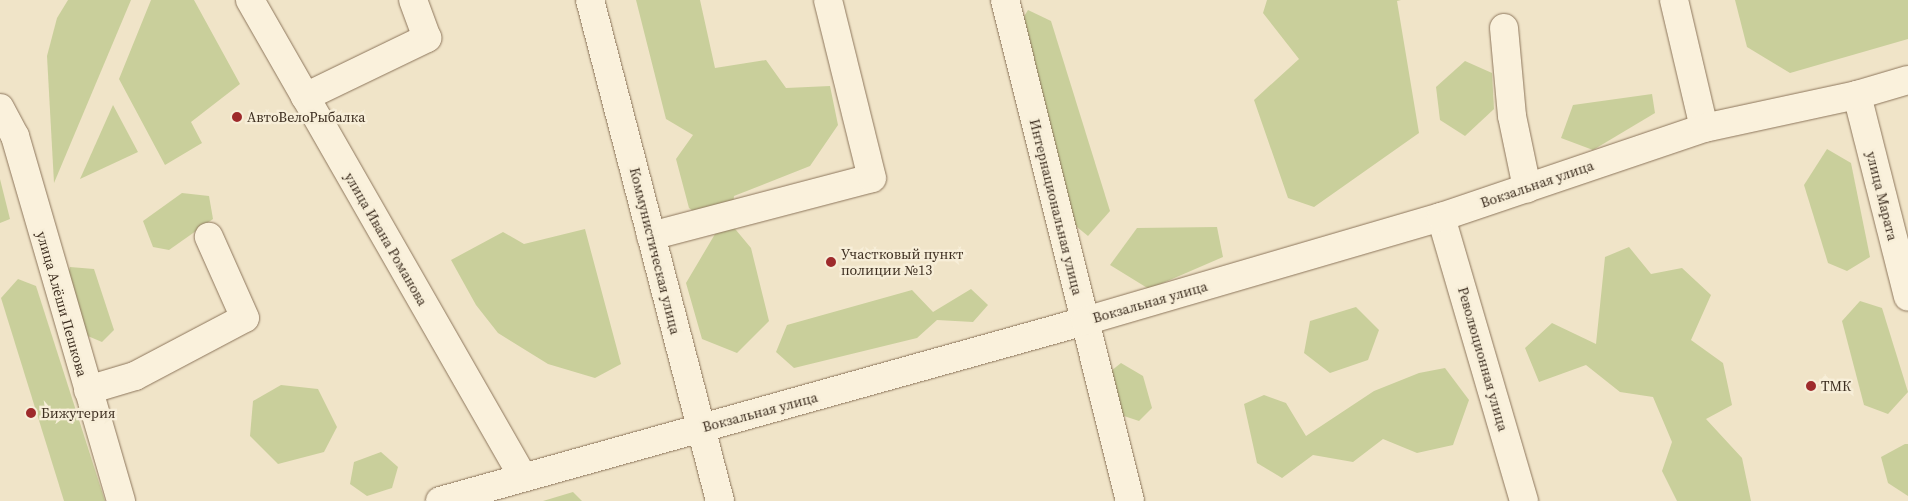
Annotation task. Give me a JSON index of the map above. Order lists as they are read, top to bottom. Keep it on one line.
{"streets":{"street":["Вокзальная улица","улица Марата","Интернациональная улица","улица Ивана Романова","Коммунистическая улица","улица Алёши Пешкова","Революционная улица"]},"crossings":[["Вокзальная улица","улица Марата"],["Вокзальная улица","Интернациональная улица"],["Вокзальная улица","улица Ивана Романова"],["Вокзальная улица","Коммунистическая улица"],["Вокзальная улица","Революционная улица"]],"places":["АвтоВелоРыбалка","Участковый пункт полиции №13","ТМК","Бижутерия"]}
